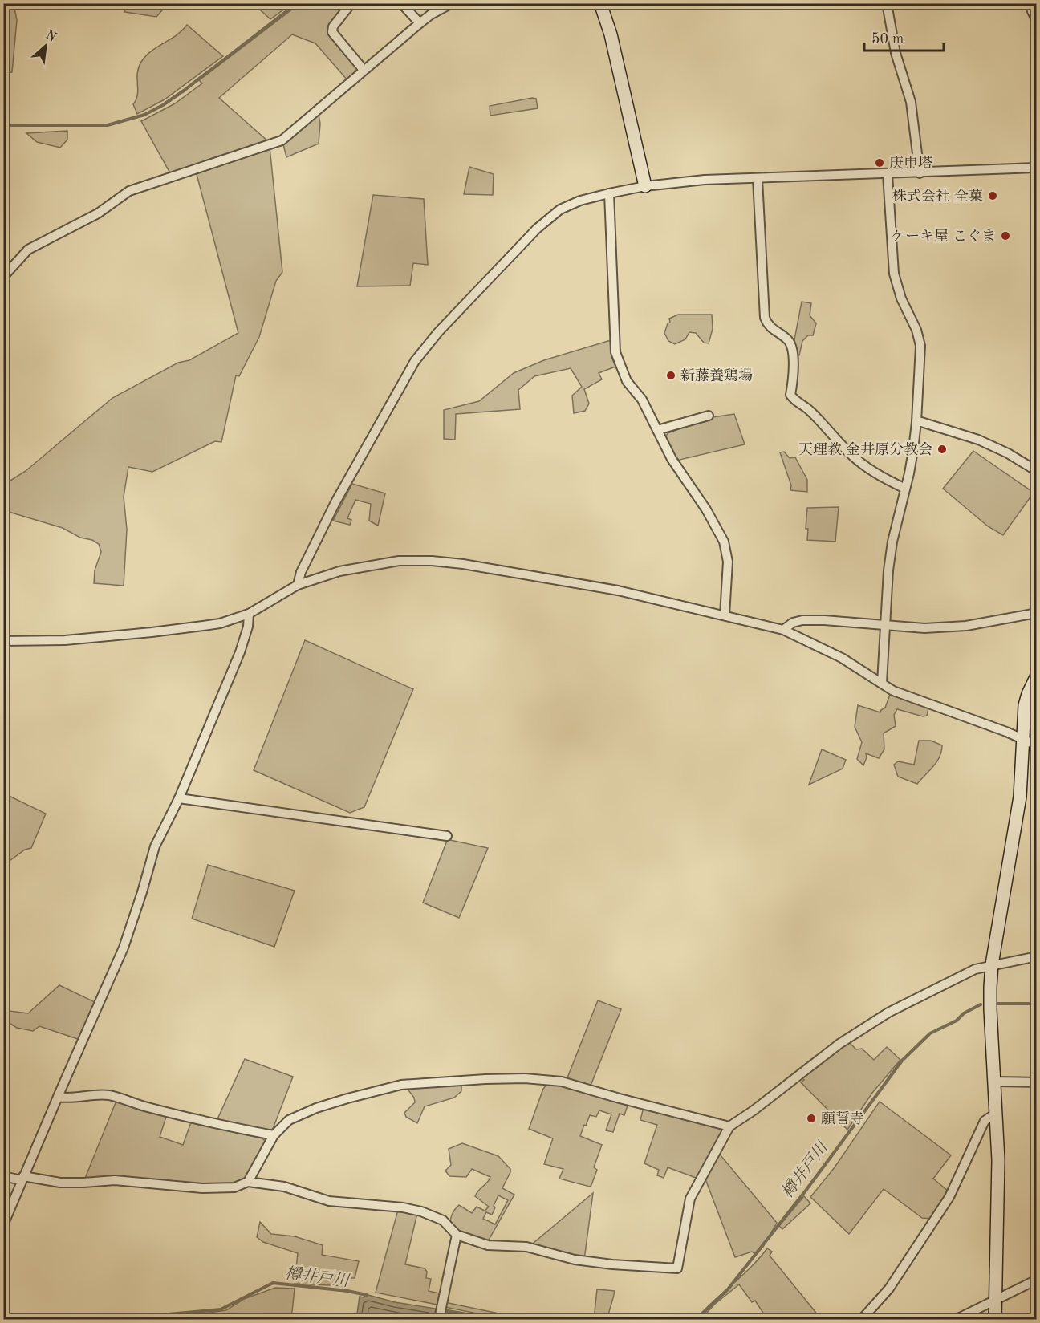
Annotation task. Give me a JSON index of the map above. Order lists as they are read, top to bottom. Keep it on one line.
{"water":["樽井戸川"],"places":["庚申塔","株式会社 全菓","ケーキ屋 こぐま","新藤養鶏場","天理教 金井原分教会","願誓寺"],"scale_bar":"50 m","north":"top right"}
